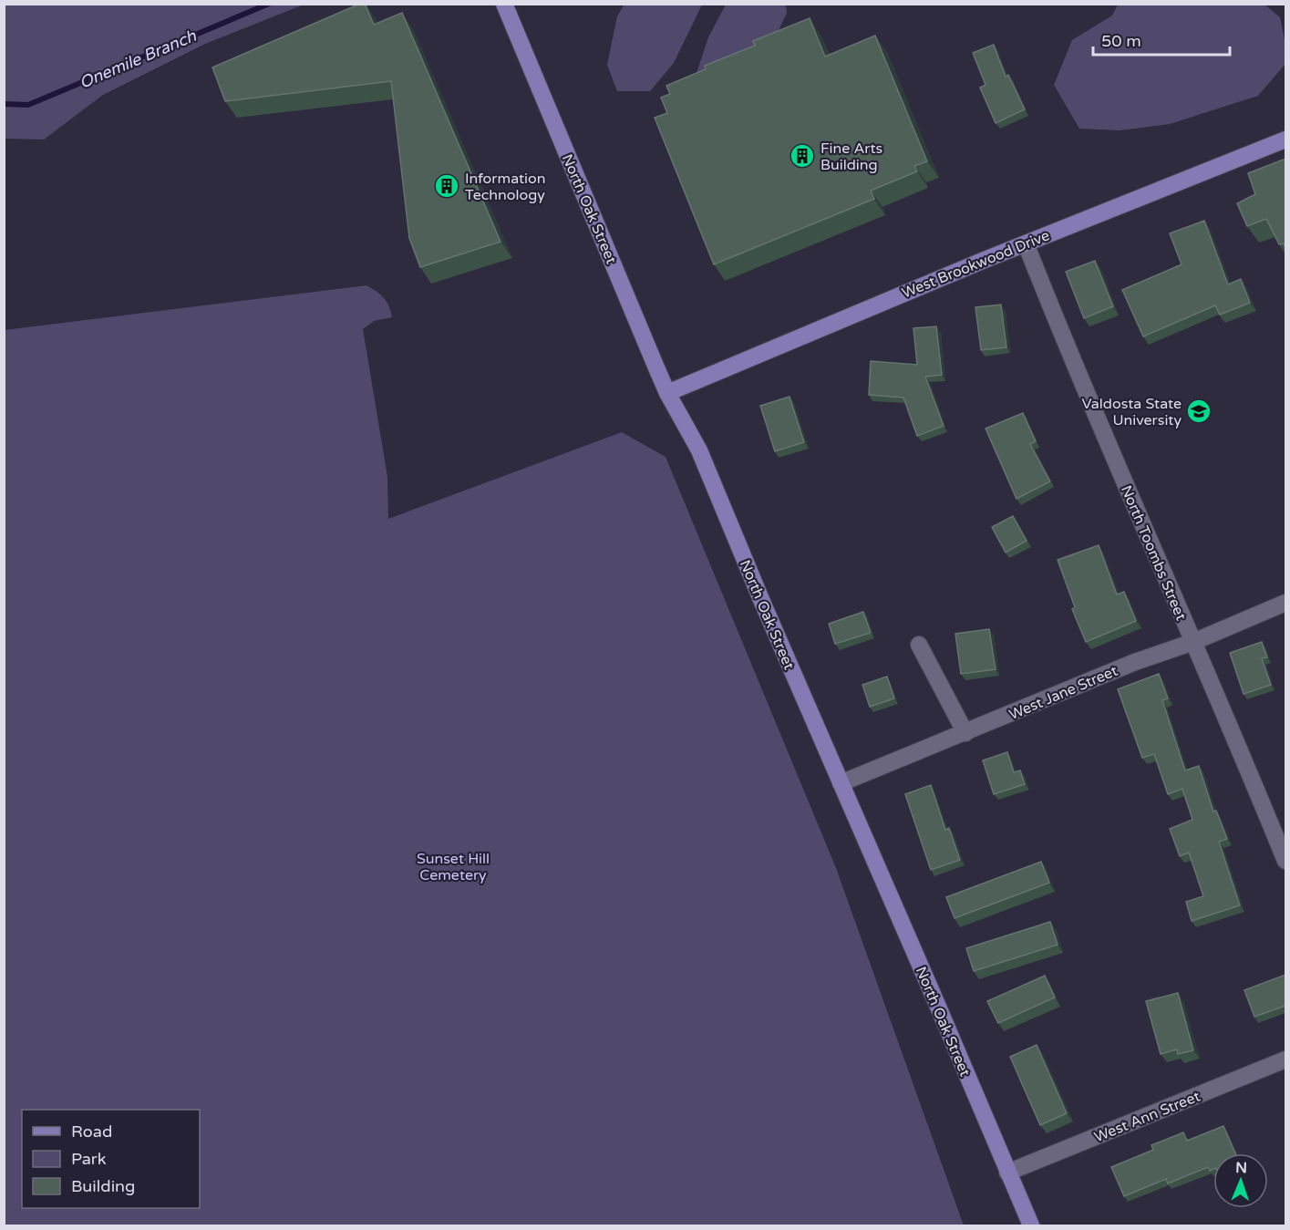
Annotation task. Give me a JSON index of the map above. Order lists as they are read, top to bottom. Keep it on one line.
{"streets":{"main road":["North Oak Street","West Brookwood Drive"],"street":["North Toombs Street","West Jane Street","West Ann Street"]},"crossings":[["North Oak Street","West Brookwood Drive"],["North Oak Street","West Jane Street"],["North Oak Street","West Ann Street"],["West Brookwood Drive","North Toombs Street"],["North Toombs Street","West Jane Street"]],"water":["Onemile Branch"],"parks":["Sunset Hill Cemetery"],"places":{"building":["Fine Arts Building","Information Technology"],"school or university":["Valdosta State University"]},"legend":["Road","Park","Building"],"scale_bar":"50 m","north":"top"}
